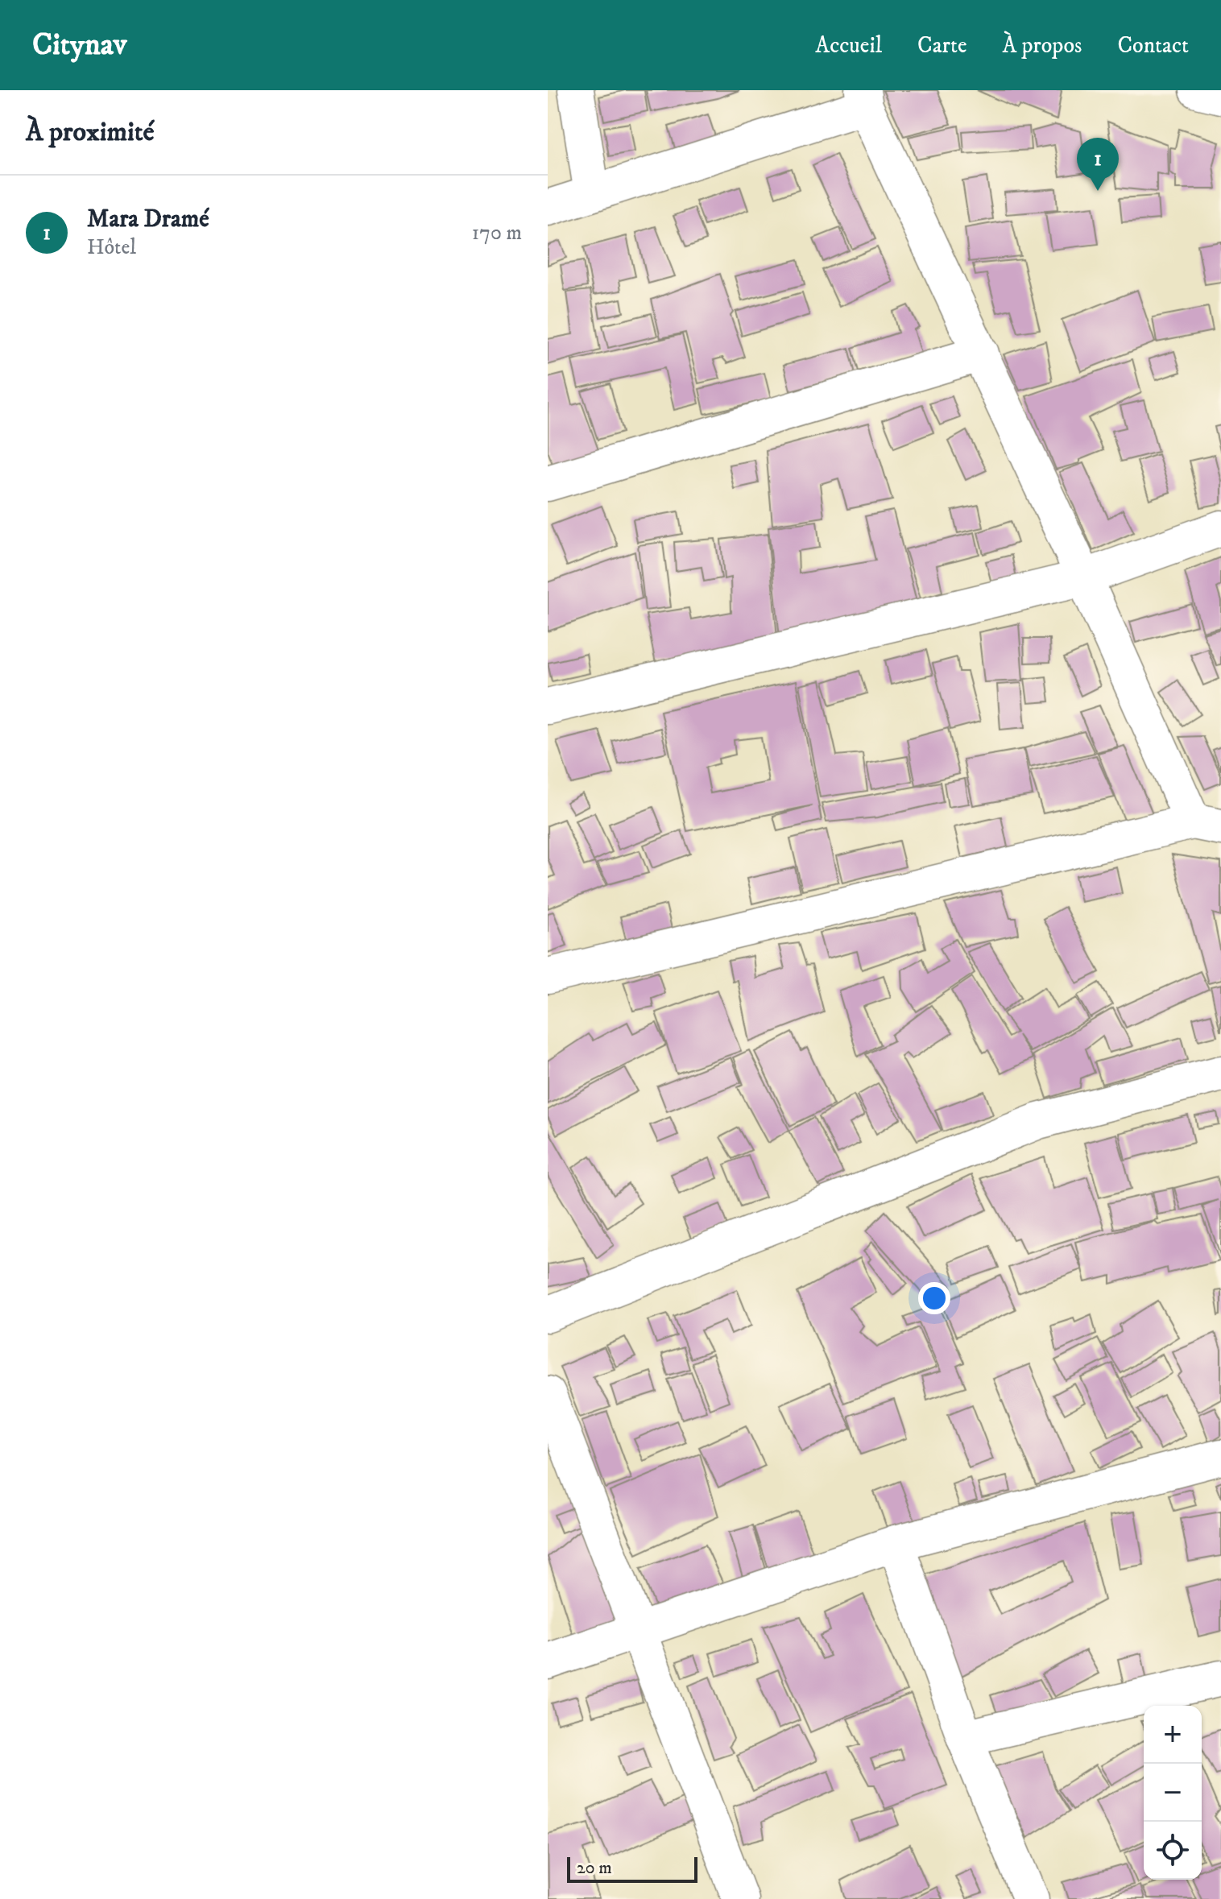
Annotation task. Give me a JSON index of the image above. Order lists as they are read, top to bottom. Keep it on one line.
{"scale_bar":"20 m","page":{"header":"Citynav","nav":["Accueil","Carte","À propos","Contact"],"heading":"À proximité","pins":"1","list":[{"mark":"1","name":"Mara Dramé","note":"Hôtel","value":"170 m"}],"map_buttons":["+","−"],"scale":"20 m"}}
